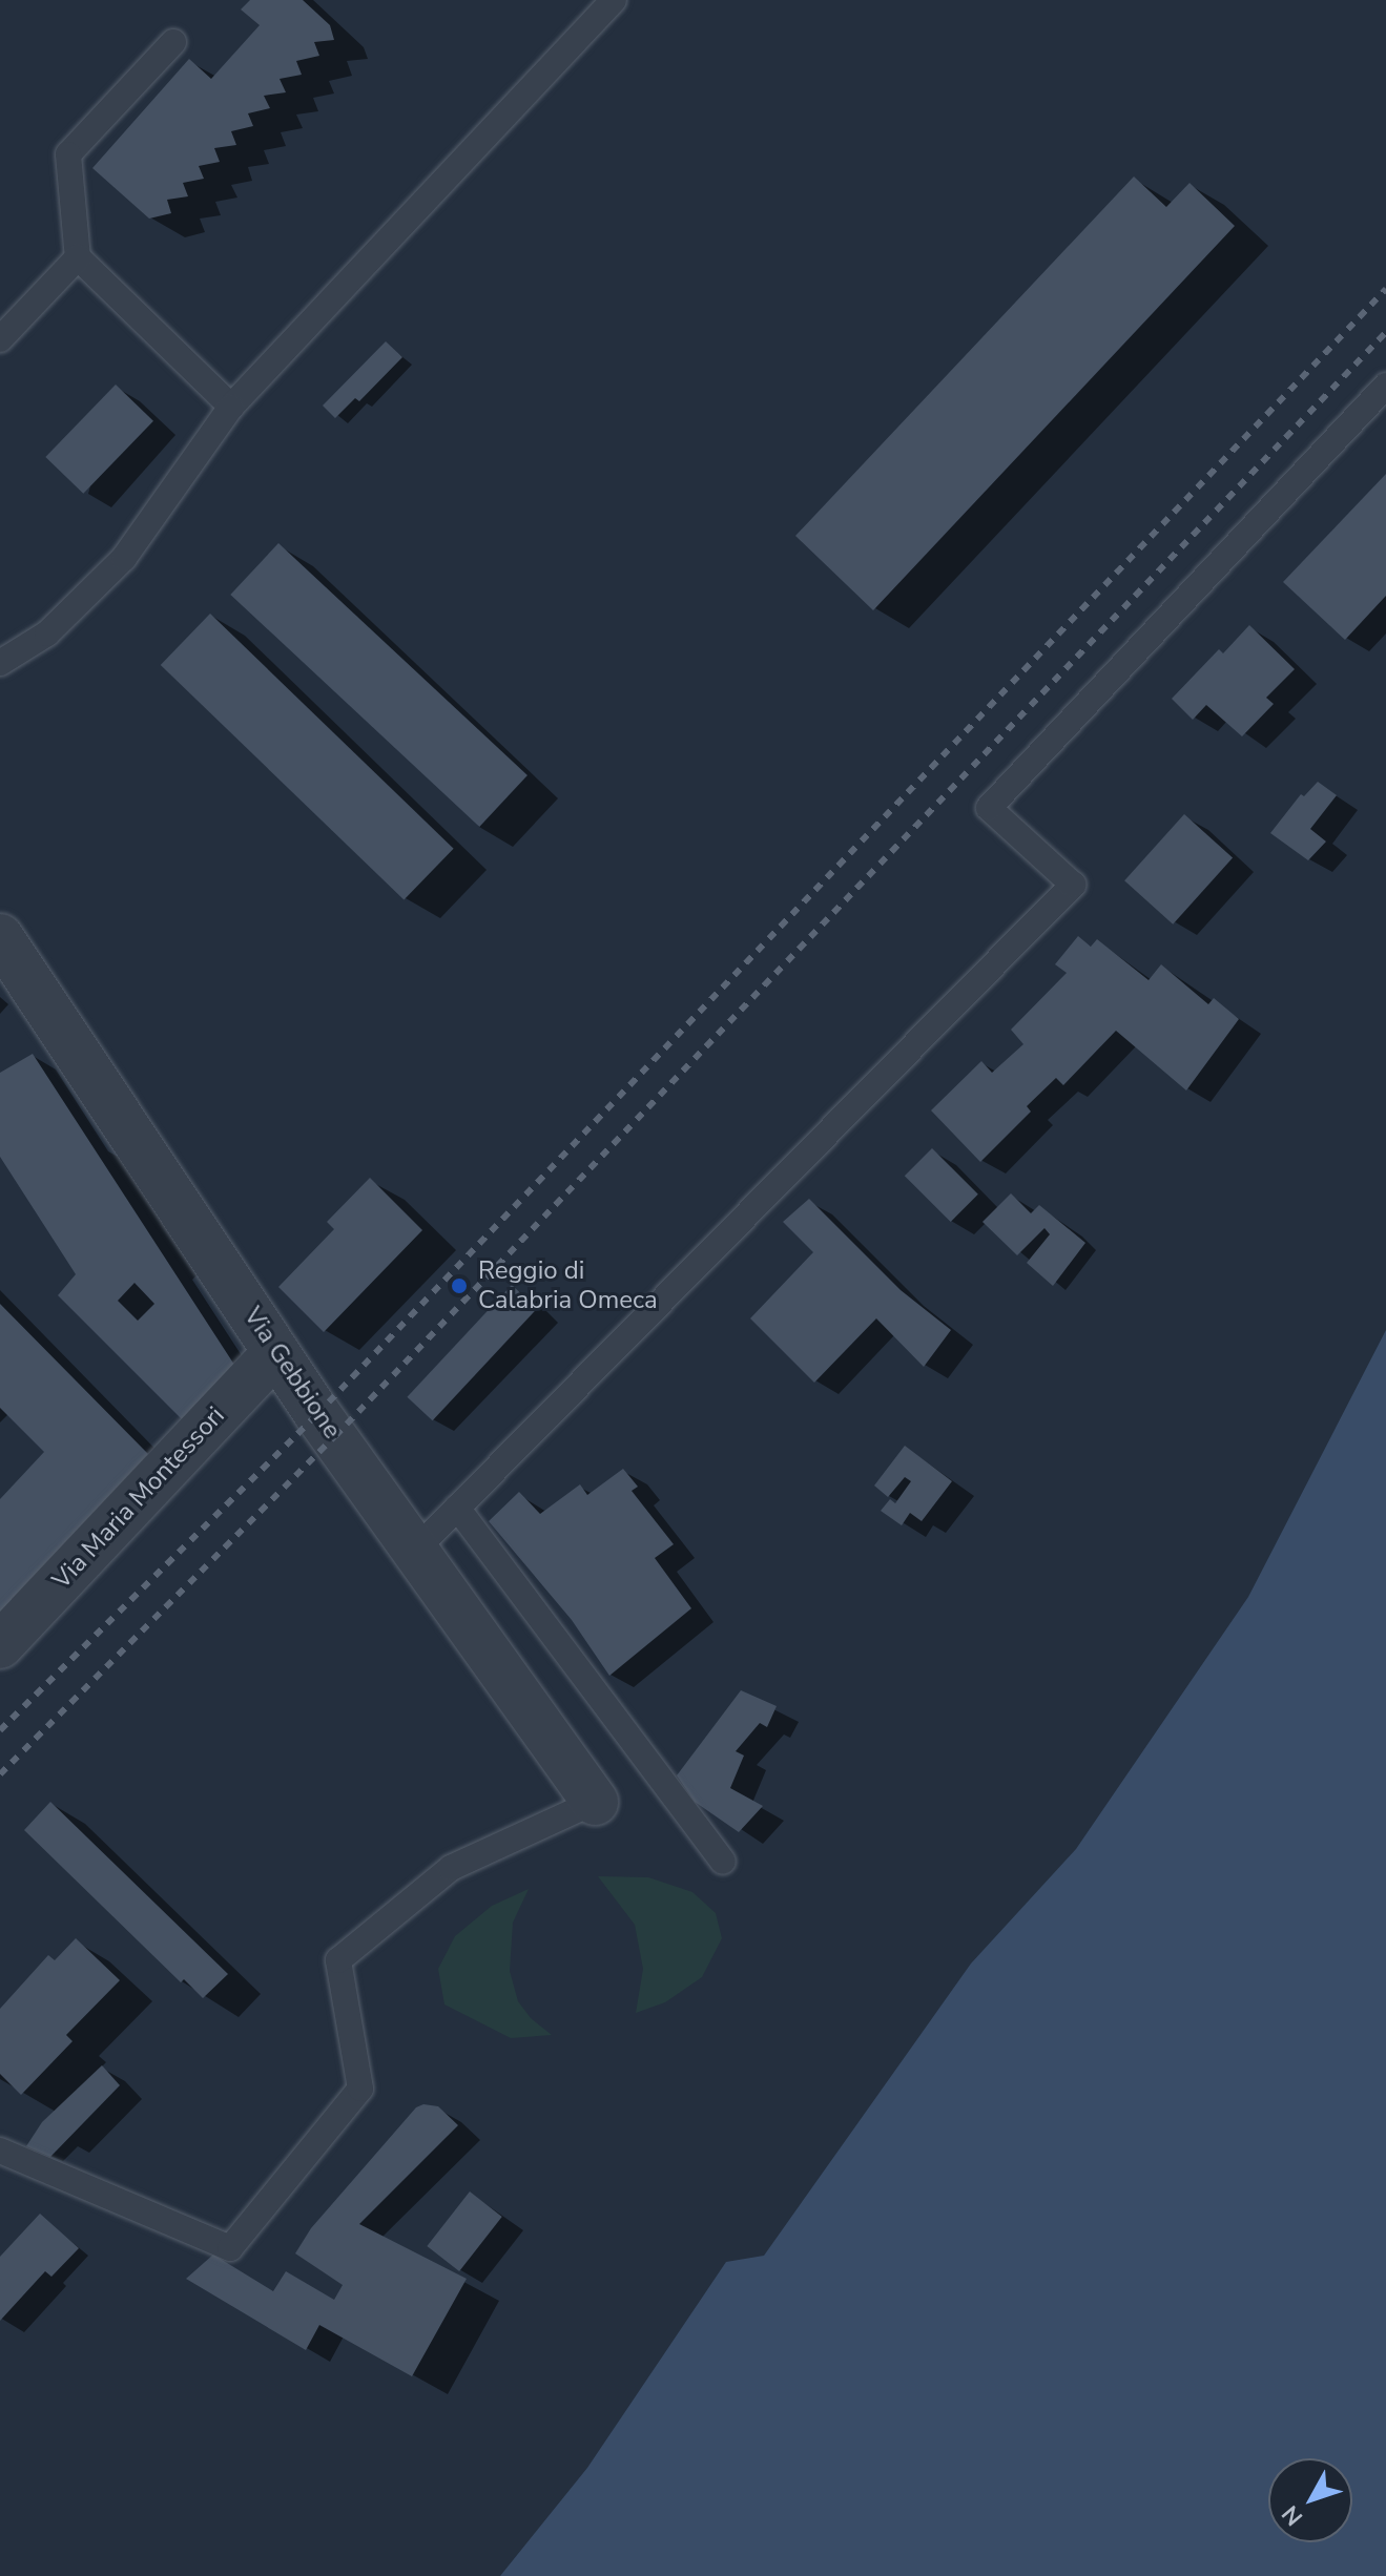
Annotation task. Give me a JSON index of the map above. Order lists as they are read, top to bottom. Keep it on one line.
{"streets":{"street":["Via Gebbione","Via Maria Montessori"]},"crossings":[["Via Gebbione","Via Maria Montessori"]],"places":["Reggio di Calabria Omeca"],"north":"bottom left"}
